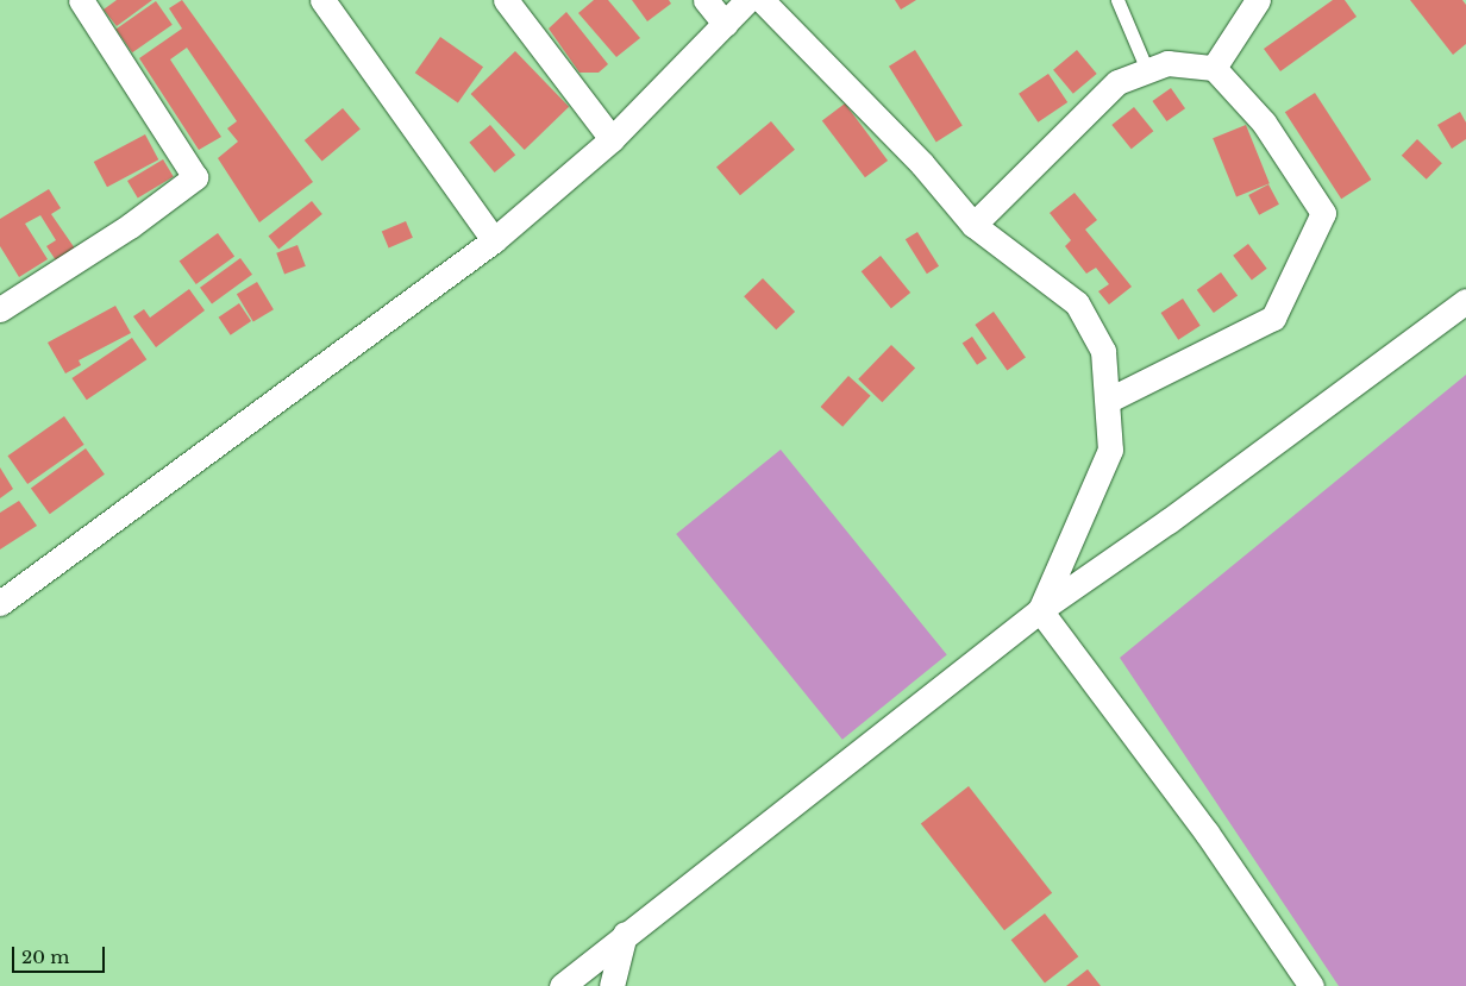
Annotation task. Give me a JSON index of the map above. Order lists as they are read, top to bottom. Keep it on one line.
{"scale_bar":"20 m"}
